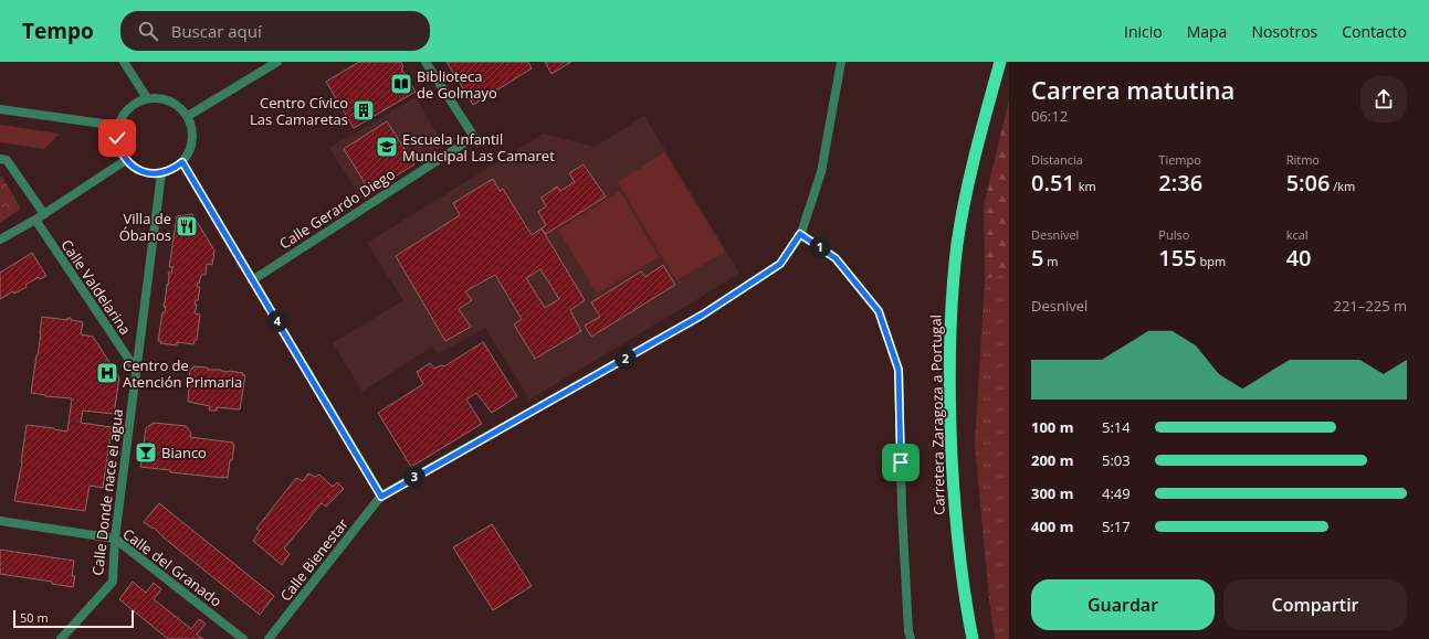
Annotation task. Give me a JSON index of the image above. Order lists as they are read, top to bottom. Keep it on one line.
{"streets":{"highway":["Carretera Zaragoza a Portugal"],"street":["Calle Gerardo Diego","Calle Valdelarina","Calle Donde nace el agua","Calle Bienestar","Calle del Granado"]},"crossings":[["Calle Valdelarina","Calle Donde nace el agua"],["Calle Donde nace el agua","Calle del Granado"]],"places":{"library":["Biblioteca de Golmayo"],"building":["Centro Cívico Las Camaretas"],"school or university":["Escuela Infantil Municipal Las Camaret"],"restaurant":["Villa de Óbanos"],"hospital":["Centro de Atención Primaria"],"bar":["Bianco"]},"scale_bar":"50 m","page":{"header":"Tempo","search":"Buscar aquí","nav":["Inicio","Mapa","Nosotros","Contacto"],"heading":["Carrera matutina","06:12"],"stats":[["Distancia","0.51 km"],["Tiempo","2:36"],["Ritmo","5:06 /km"],["Desnivel","5 m"],["Pulso","155 bpm"],["kcal","40"]],"pins":["1","4","2","3"],"chart":["Desnivel","221–225 m"],"list":[{"name":"100 m","note":"5:14"},{"name":"200 m","note":"5:03"},{"name":"300 m","note":"4:49"},{"name":"400 m","note":"5:17"}],"buttons":["Guardar","Compartir"],"scale":"50 m"}}
